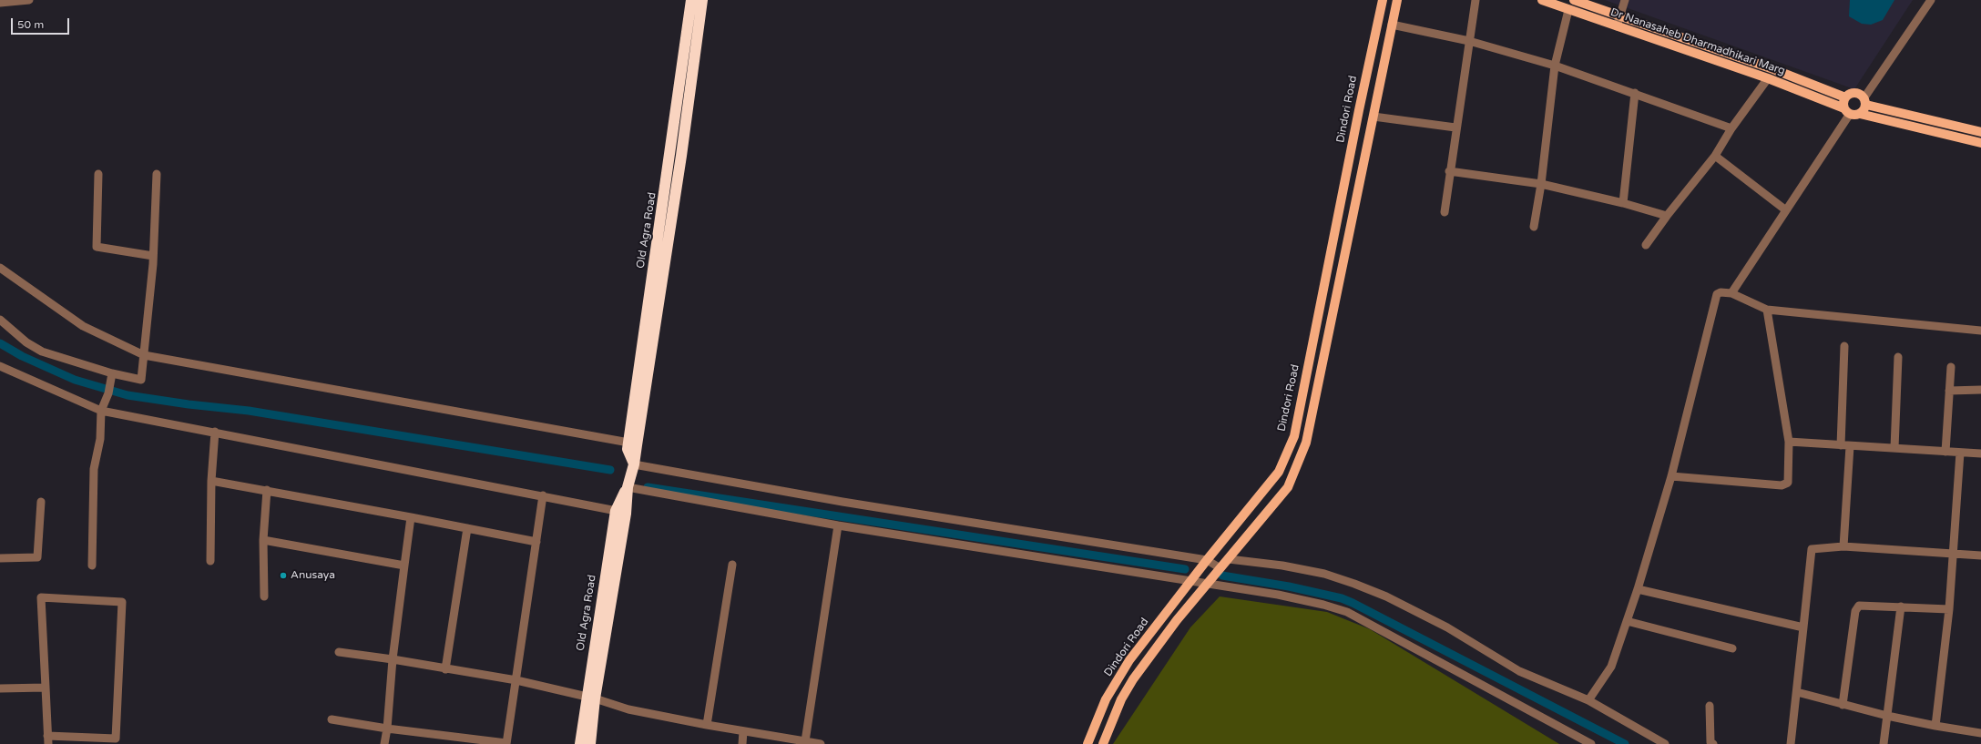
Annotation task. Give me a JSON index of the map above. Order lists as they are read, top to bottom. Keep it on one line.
{"streets":{"highway":["Old Agra Road"],"main road":["Dr Nanasaheb Dharmadhikari Marg","Dindori Road"]},"places":["Anusaya"],"scale_bar":"50 m"}
